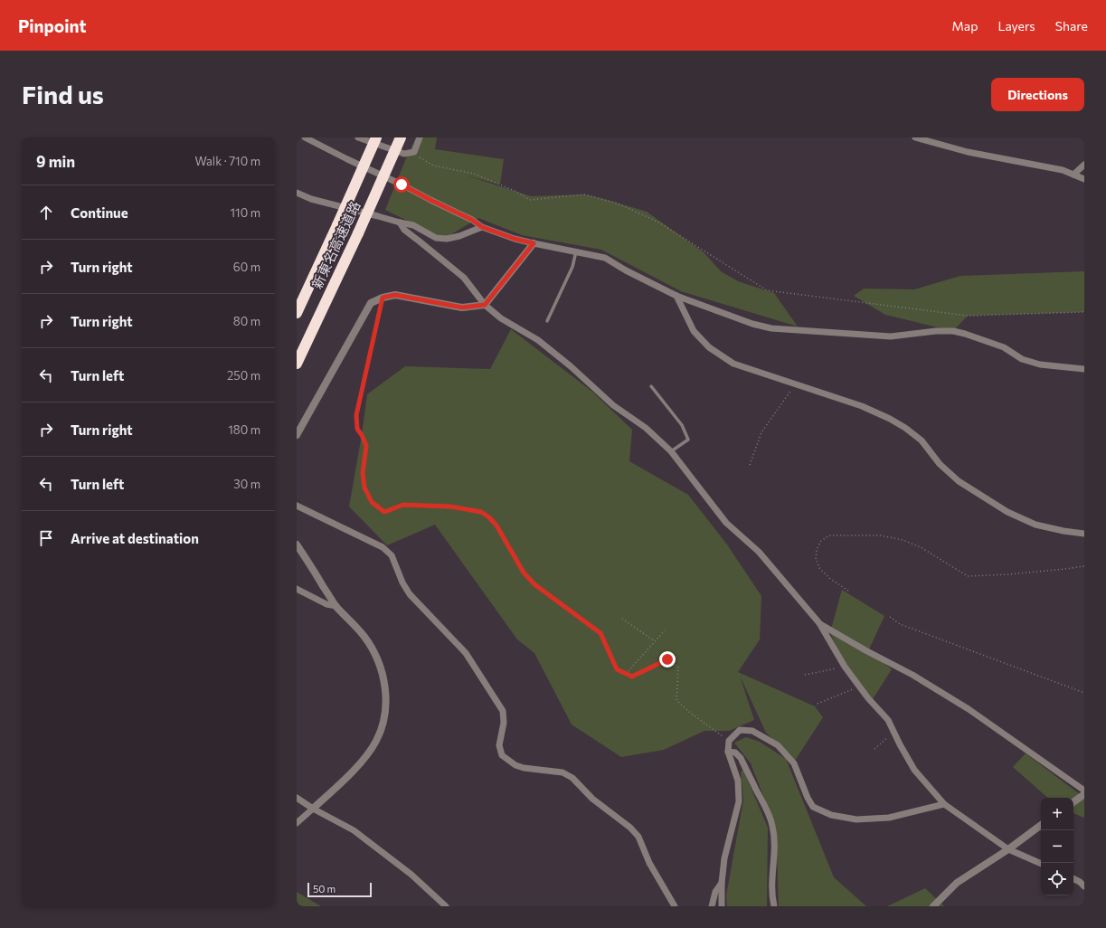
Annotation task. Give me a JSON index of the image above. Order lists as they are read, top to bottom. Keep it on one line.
{"streets":{"highway":["新東名高速道路"]},"scale_bar":"50 m","page":{"header":"Pinpoint","nav":["Map","Layers","Share"],"buttons":"Directions","title":"Find us","heading":["9 min","Walk · 710 m"],"list":[["Continue","110 m"],["Turn right","60 m"],["Turn right","80 m"],["Turn left","250 m"],["Turn right","180 m"],["Turn left","30 m"],"Arrive at destination"],"map_buttons":["+","−"],"scale":"50 m"}}
